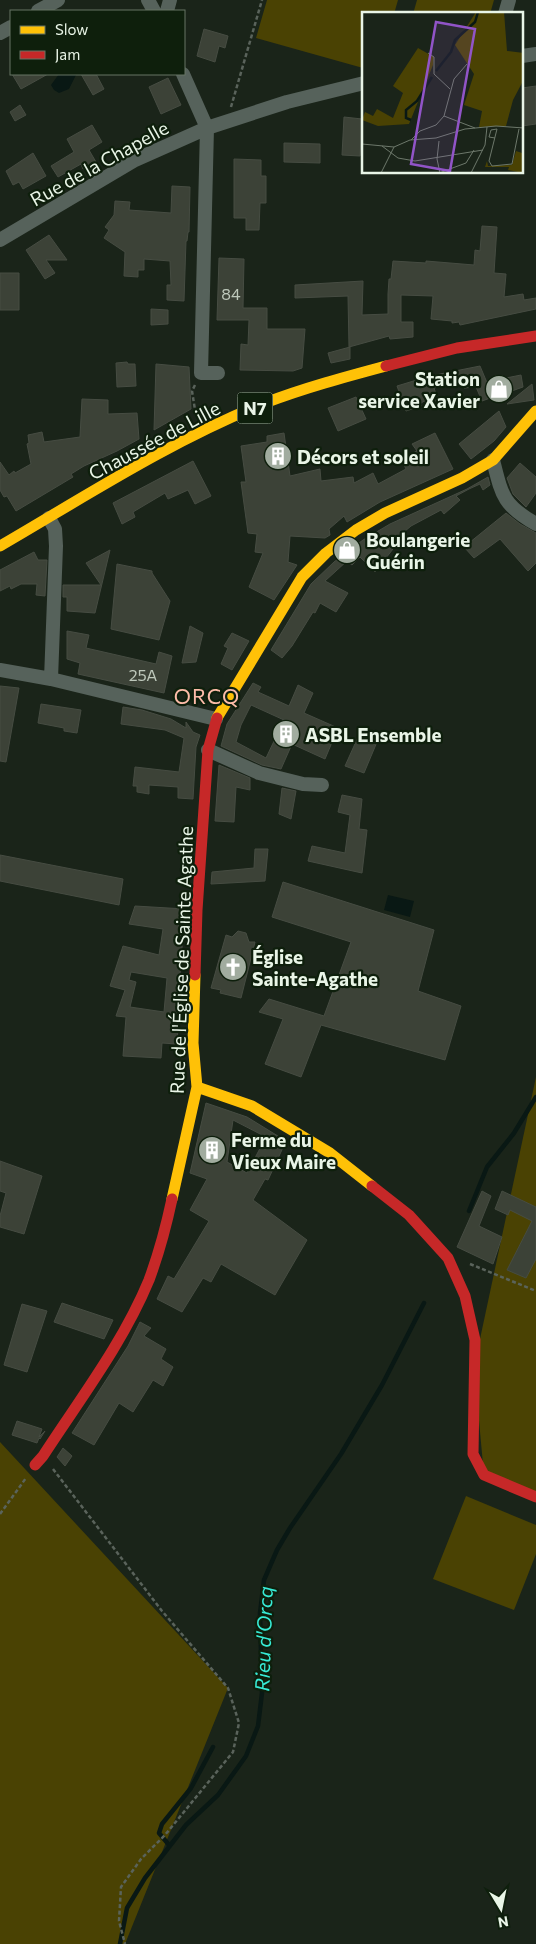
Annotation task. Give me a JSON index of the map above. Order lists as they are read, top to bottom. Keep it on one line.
{"streets":{"street":["Rue de la Chapelle","N7","Chaussée de Lille","Rue de l'Église de Sainte Agathe"]},"districts":["ORCQ"],"water":["Rieu d'Orcq"],"places":{"shop":["Station service Xavier","Boulangerie Guérin"],"building":["Décors et soleil","ASBL Ensemble","Ferme du Vieux Maire"],"church":["Église Sainte-Agathe"]},"house_numbers":["84","25A"],"legend":["Slow","Jam"],"north":"bottom"}
